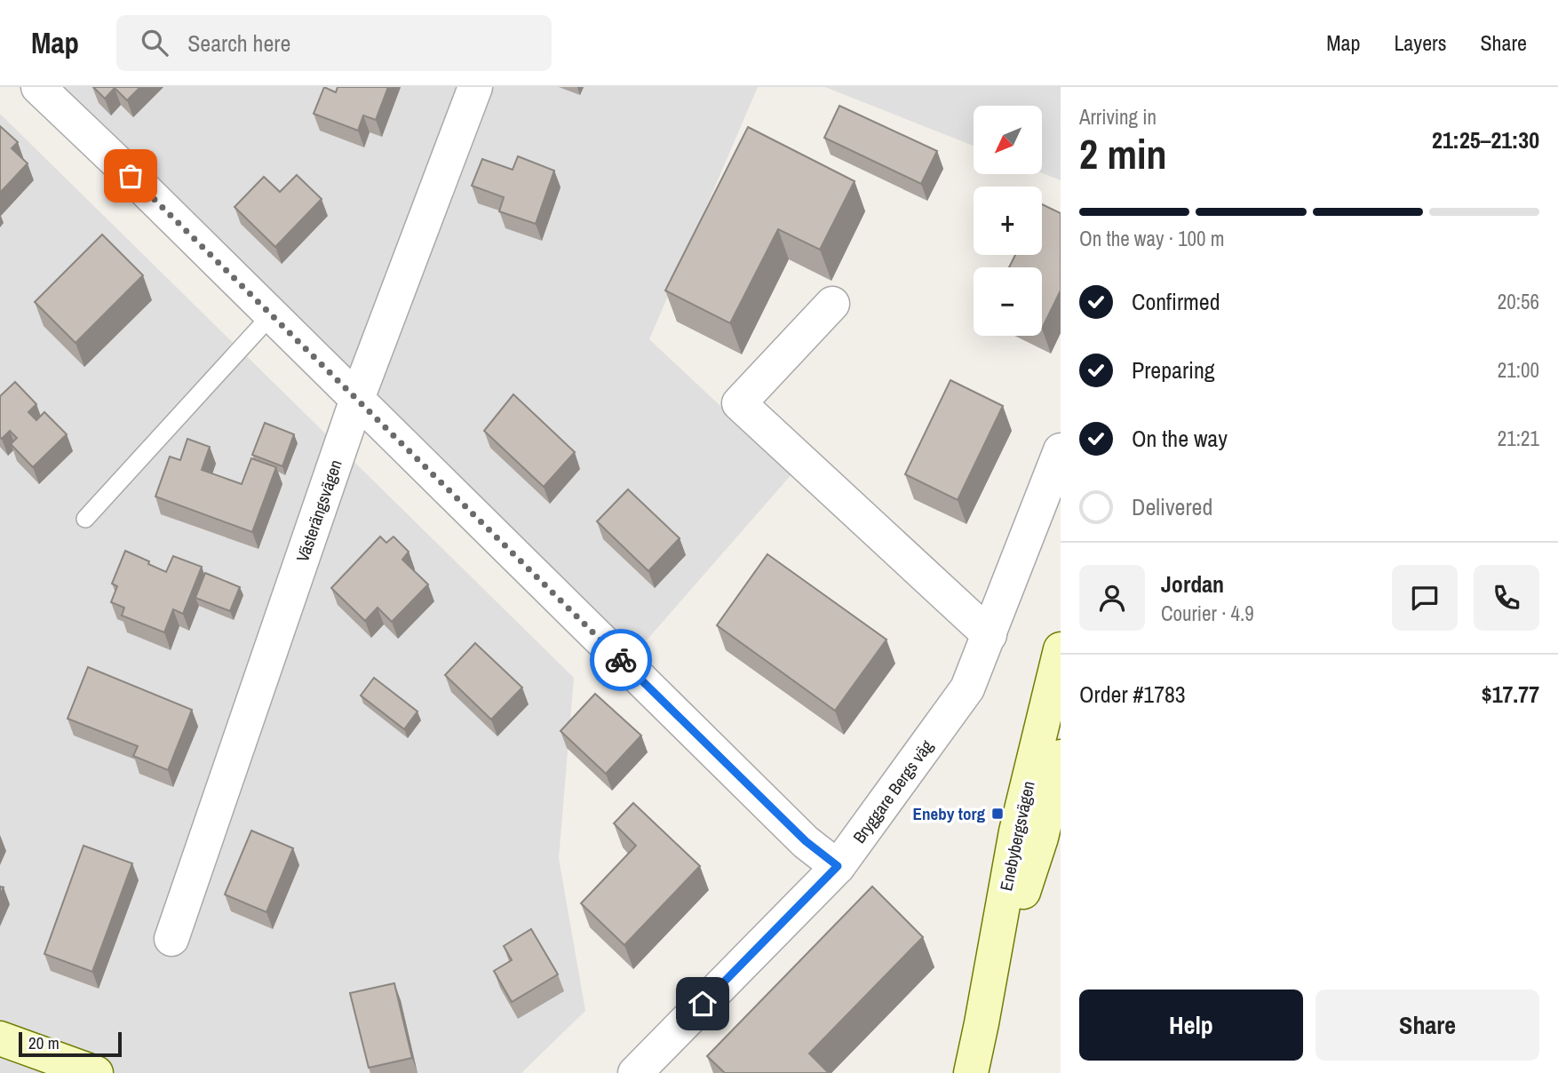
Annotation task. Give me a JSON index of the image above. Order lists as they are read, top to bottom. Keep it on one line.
{"streets":{"main road":["Enebybergsvägen"],"street":["Västerängsvägen","Bryggare Bergs väg"]},"places":{"transit":["Eneby torg"]},"scale_bar":"20 m","north":"bottom left","page":{"header":"Map","search":"Search here","nav":["Map","Layers","Share"],"heading":["2 min","Arriving in","21:25–21:30"],"panel":["Jordan","Courier · 4.9","Order #1783","$17.77"],"map_buttons":["+","−"],"bar":"On the way · 100 m","list":[["Confirmed","20:56"],["Preparing","21:00"],["On the way","21:21"],"Delivered"],"buttons":["Help","Share"],"scale":"20 m"}}
